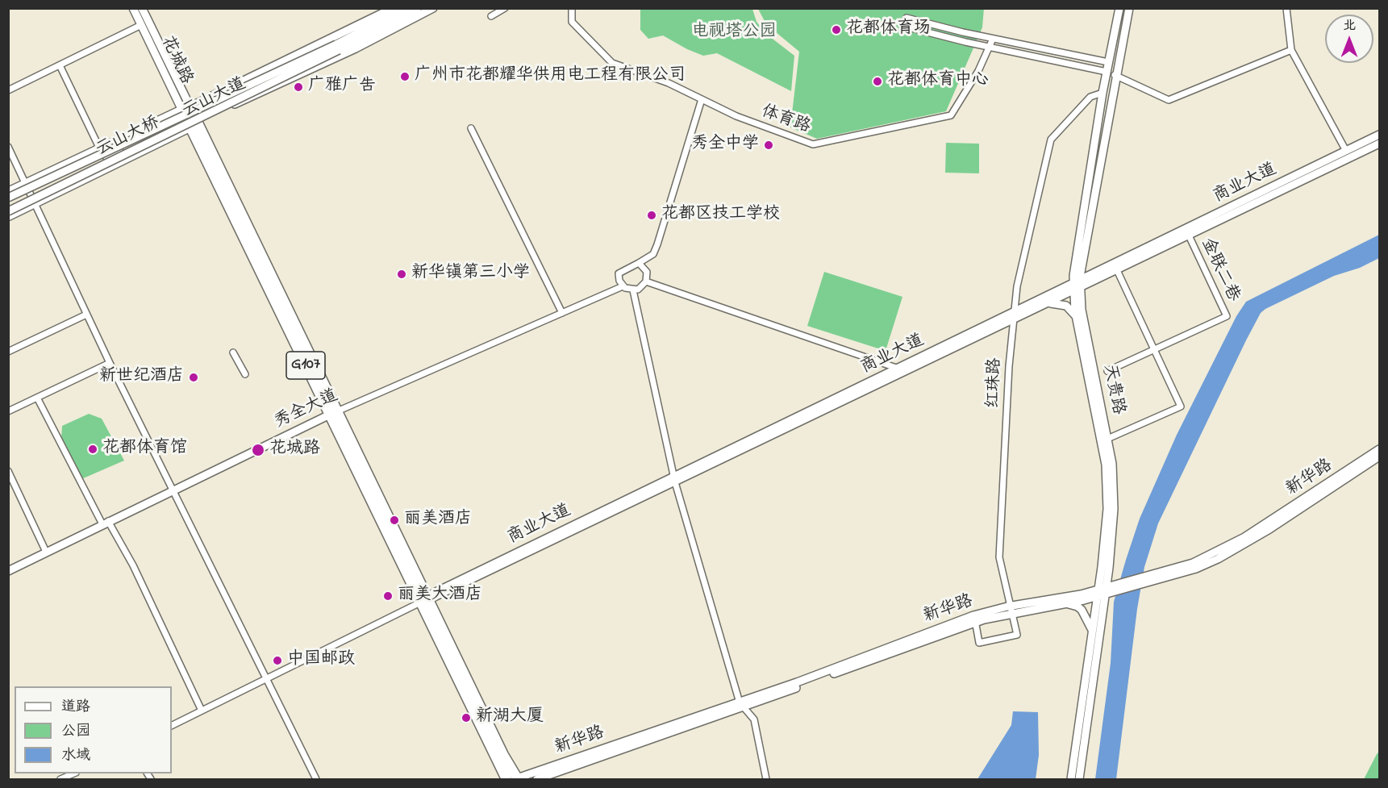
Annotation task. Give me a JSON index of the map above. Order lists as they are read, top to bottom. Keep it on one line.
{"streets":{"highway":["花城路","云山大道","G107"],"main road":["云山大桥","商业大道","天贵路","秀全大道","新华路"],"street":["体育路","金联二巷","红珠路"]},"crossings":[["花城路","云山大道"],["花城路","商业大道"],["花城路","秀全大道"],["花城路","新华路"],["商业大道","金联二巷"],["商业大道","红珠路"],["商业大道","天贵路"],["红珠路","天贵路"],["红珠路","新华路"],["天贵路","新华路"]],"parks":["电视塔公园"],"places":["花都体育场","广州市花都耀华供用电工程有限公司","花都体育中心","广雅广告","秀全中学","花都区技工学校","新华镇第三小学","新世纪酒店","花都体育馆","花城路","丽美酒店","丽美大酒店","中国邮政","新湖大厦"],"legend":["道路","公园","水域"],"north":"top"}
